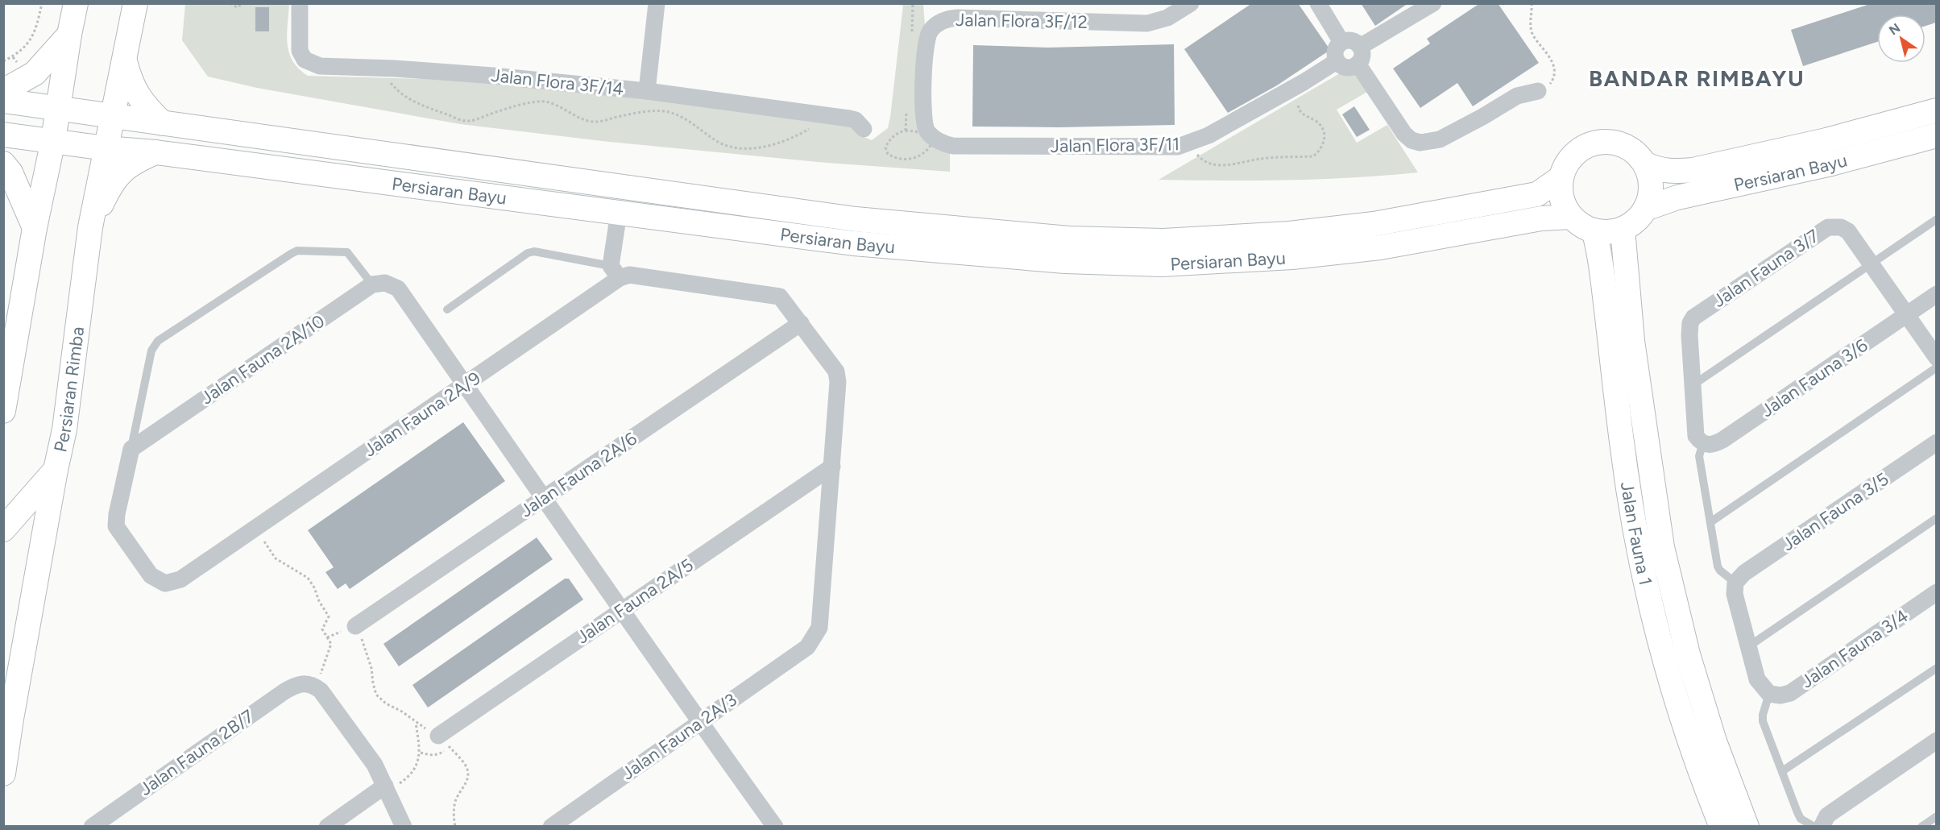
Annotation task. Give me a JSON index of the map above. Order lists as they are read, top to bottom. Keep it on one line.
{"streets":{"main road":["Persiaran Bayu","Persiaran Rimba","Jalan Fauna 1"],"street":["Jalan Flora 3F/12","Jalan Flora 3F/14","Jalan Flora 3F/11","Jalan Fauna 3/7","Jalan Fauna 2A/10","Jalan Fauna 3/6","Jalan Fauna 2A/9","Jalan Fauna 2A/6","Jalan Fauna 3/5","Jalan Fauna 2A/5","Jalan Fauna 3/4","Jalan Fauna 2A/3","Jalan Fauna 2B/7"]},"crossings":[["Jalan Flora 3F/12","Jalan Flora 3F/11"],["Persiaran Bayu","Persiaran Rimba"],["Persiaran Bayu","Jalan Fauna 1"],["Jalan Fauna 2A/10","Jalan Fauna 2A/9"],["Jalan Fauna 2A/5","Jalan Fauna 2A/3"]],"districts":["BANDAR RIMBAYU"],"north":"top left"}
